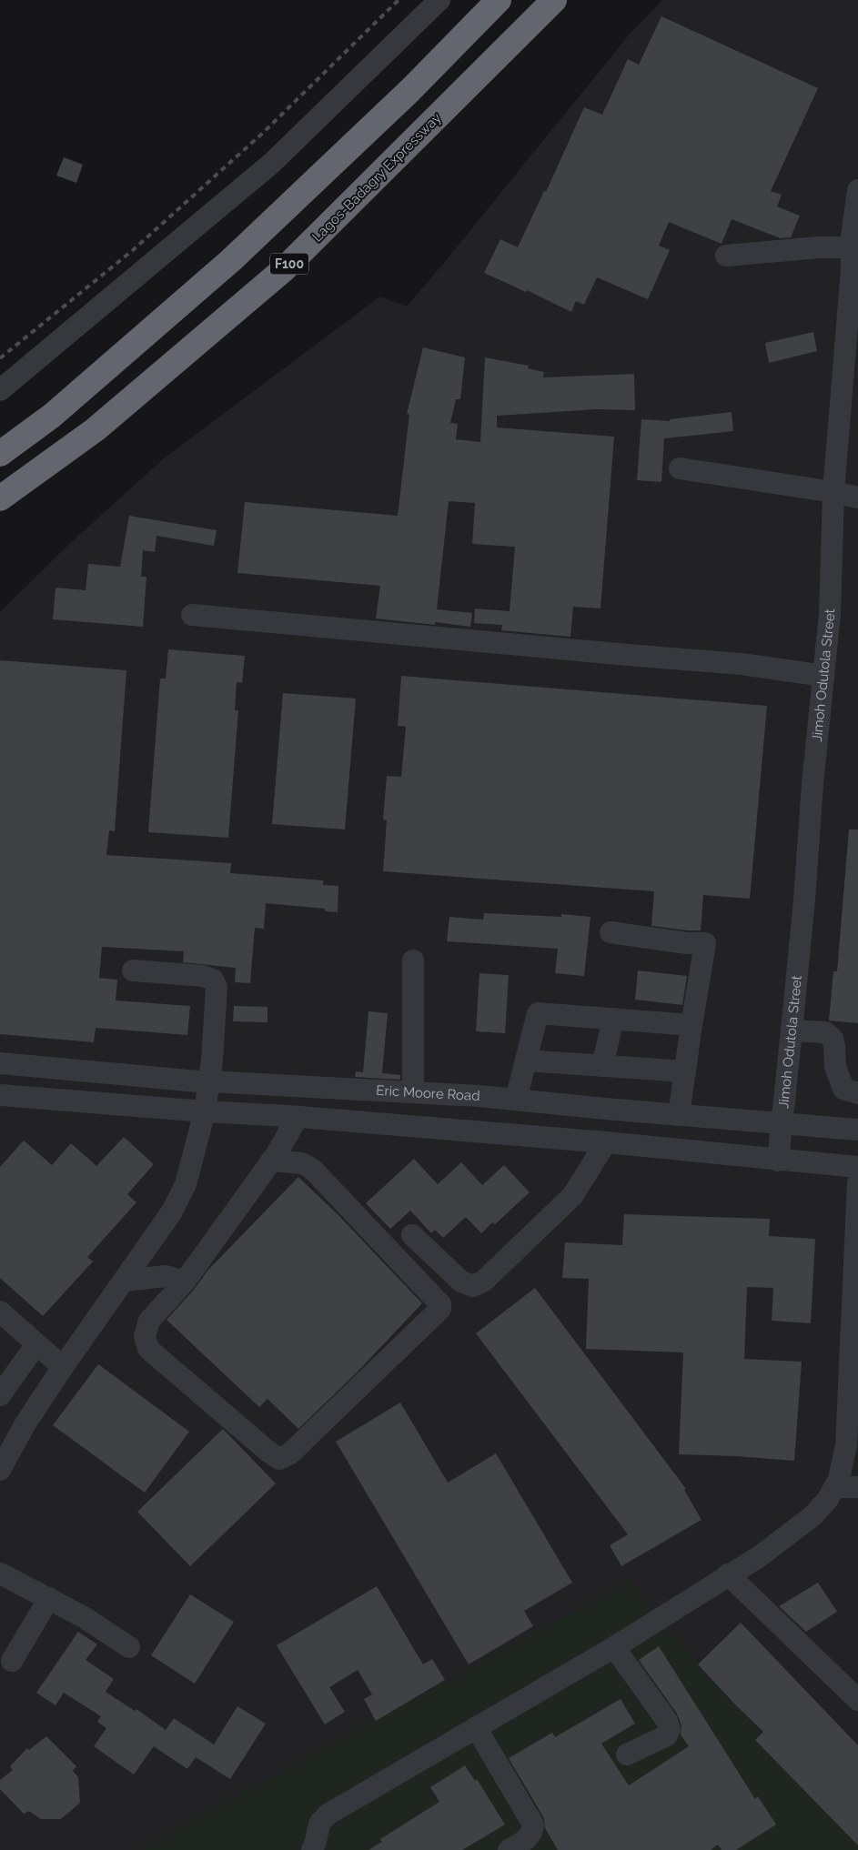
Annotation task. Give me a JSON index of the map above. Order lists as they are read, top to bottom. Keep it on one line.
{"streets":{"highway":["Lagos-Badagry Expressway","F100"],"street":["Jimoh Odutola Street","Eric Moore Road"]},"crossings":[["Jimoh Odutola Street","Eric Moore Road"]]}
